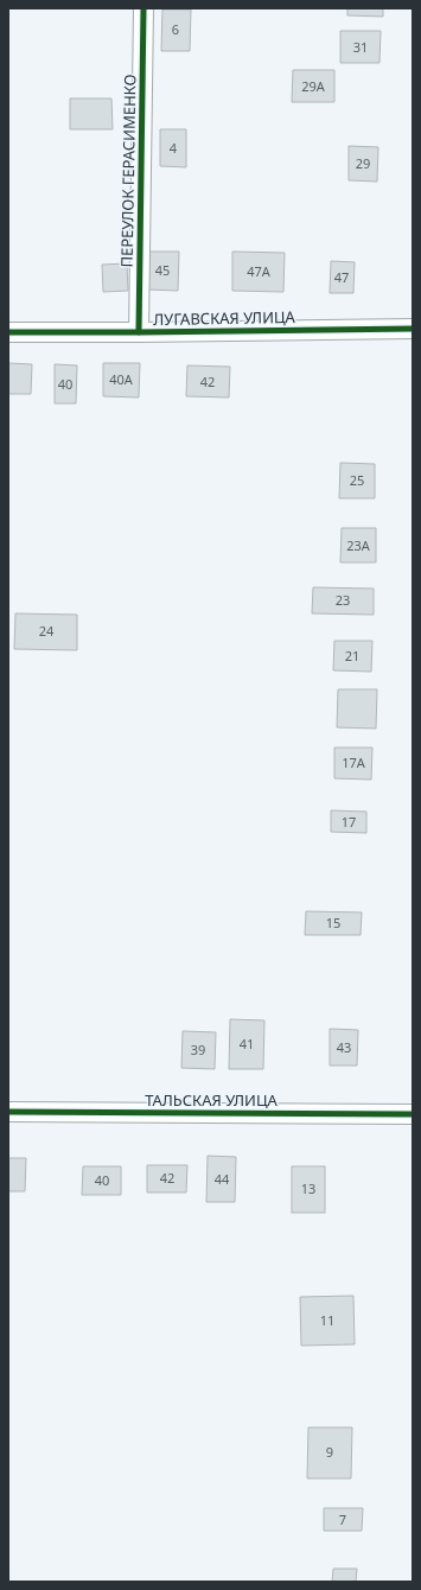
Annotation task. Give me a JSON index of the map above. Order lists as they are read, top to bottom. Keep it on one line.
{"streets":{"street":["ПЕРЕУЛОК ГЕРАСИМЕНКО","ЛУГАВСКАЯ УЛИЦА","ТАЛЬСКАЯ УЛИЦА"]},"crossings":[["ПЕРЕУЛОК ГЕРАСИМЕНКО","ЛУГАВСКАЯ УЛИЦА"]],"house_numbers":["6","31","29А","4","29","45","47А","47","40А","42","40","25","23А","23","24","21","17А","17","15","41","43","39","42","44","40","13","11","9","7"]}
